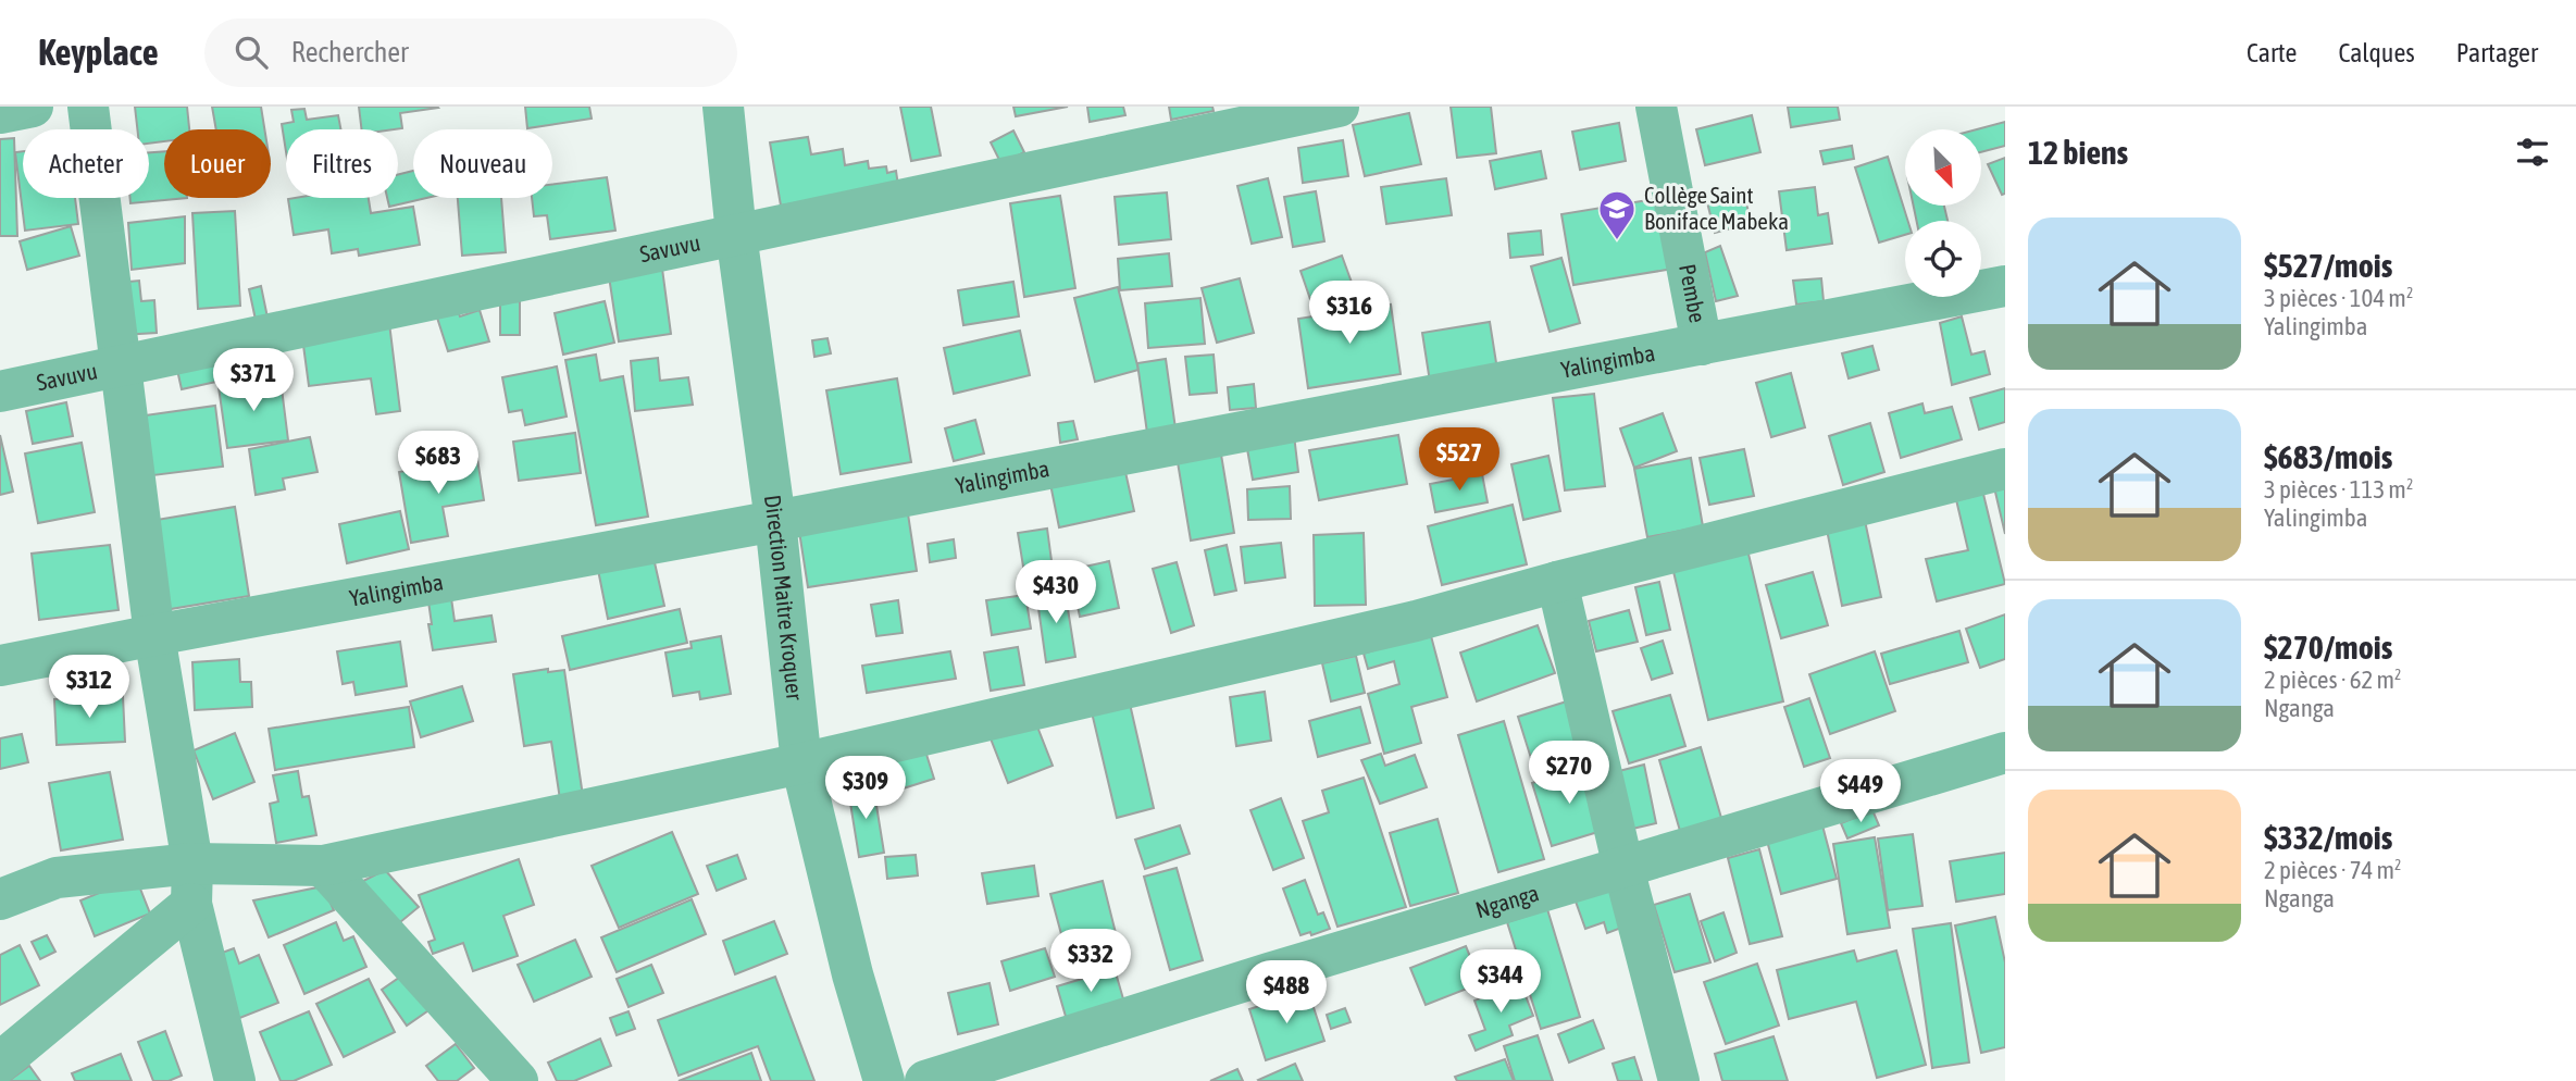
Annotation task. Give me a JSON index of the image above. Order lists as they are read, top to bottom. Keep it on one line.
{"streets":{"street":["Savuvu","Pembe","Yalingimba","Direction Maitre Kroquer","Nganga"]},"crossings":[["Savuvu","Direction Maitre Kroquer"],["Pembe","Yalingimba"],["Yalingimba","Direction Maitre Kroquer"]],"places":{"school or university":["Collège Saint Boniface Mabeka"]},"north":"bottom right","page":{"header":"Keyplace","search":"Rechercher","nav":["Carte","Calques","Partager"],"heading":"12 biens","chip":["Acheter","Louer","Filtres","Nouveau"],"list":[{"name":"$527/mois","note":"3 pièces · 104 m² · Yalingimba"},{"name":"$683/mois","note":"3 pièces · 113 m² · Yalingimba"},{"name":"$270/mois","note":"2 pièces · 62 m² · Nganga"},{"name":"$332/mois","note":"2 pièces · 74 m² · Nganga"}],"price":["$316","$371","$527","$683","$430","$312","$270","$309","$449","$332","$344","$488"]}}
